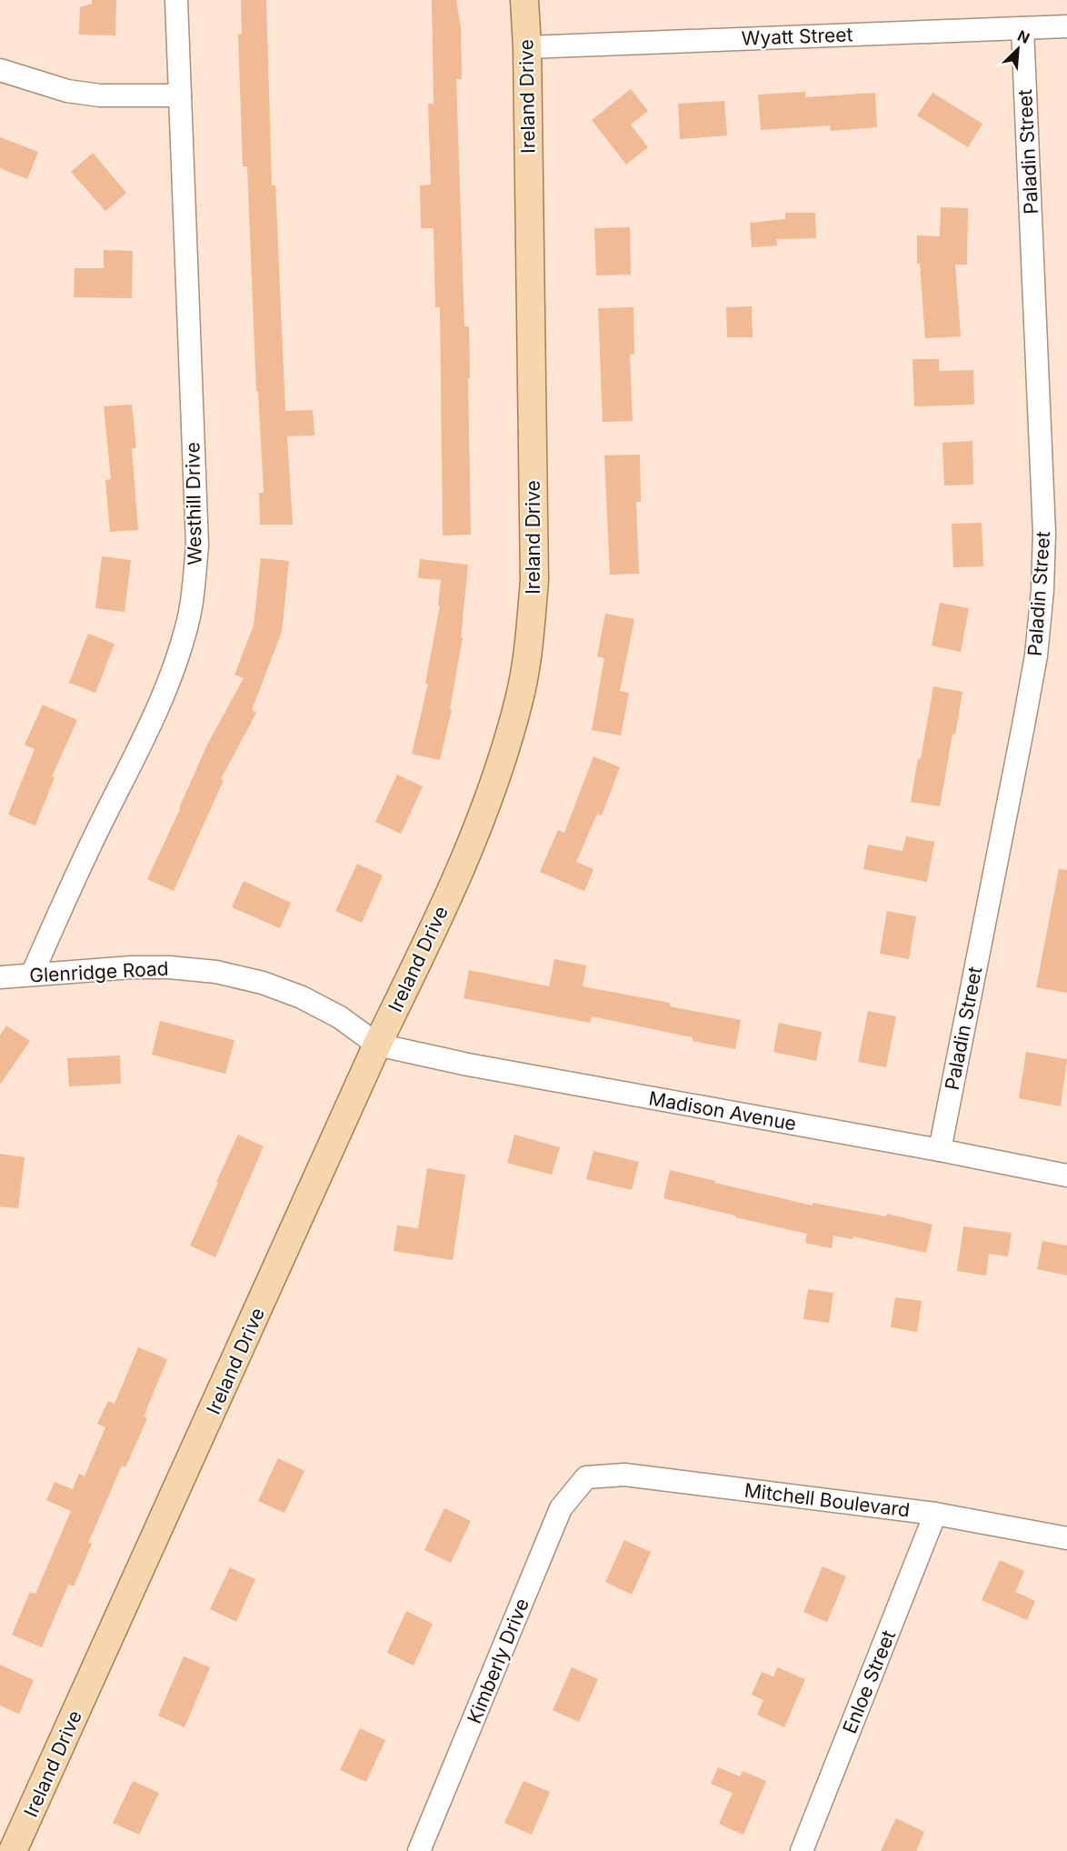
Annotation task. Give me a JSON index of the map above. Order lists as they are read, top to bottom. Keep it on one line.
{"streets":{"main road":["Ireland Drive"],"street":["Wyatt Street","Paladin Street","Westhill Drive","Glenridge Road","Madison Avenue","Mitchell Boulevard","Kimberly Drive","Enloe Street"]},"crossings":[["Wyatt Street","Ireland Drive"],["Wyatt Street","Paladin Street"],["Ireland Drive","Glenridge Road"],["Ireland Drive","Madison Avenue"],["Paladin Street","Madison Avenue"],["Westhill Drive","Glenridge Road"],["Glenridge Road","Madison Avenue"],["Mitchell Boulevard","Kimberly Drive"],["Mitchell Boulevard","Enloe Street"]],"north":"top right"}
